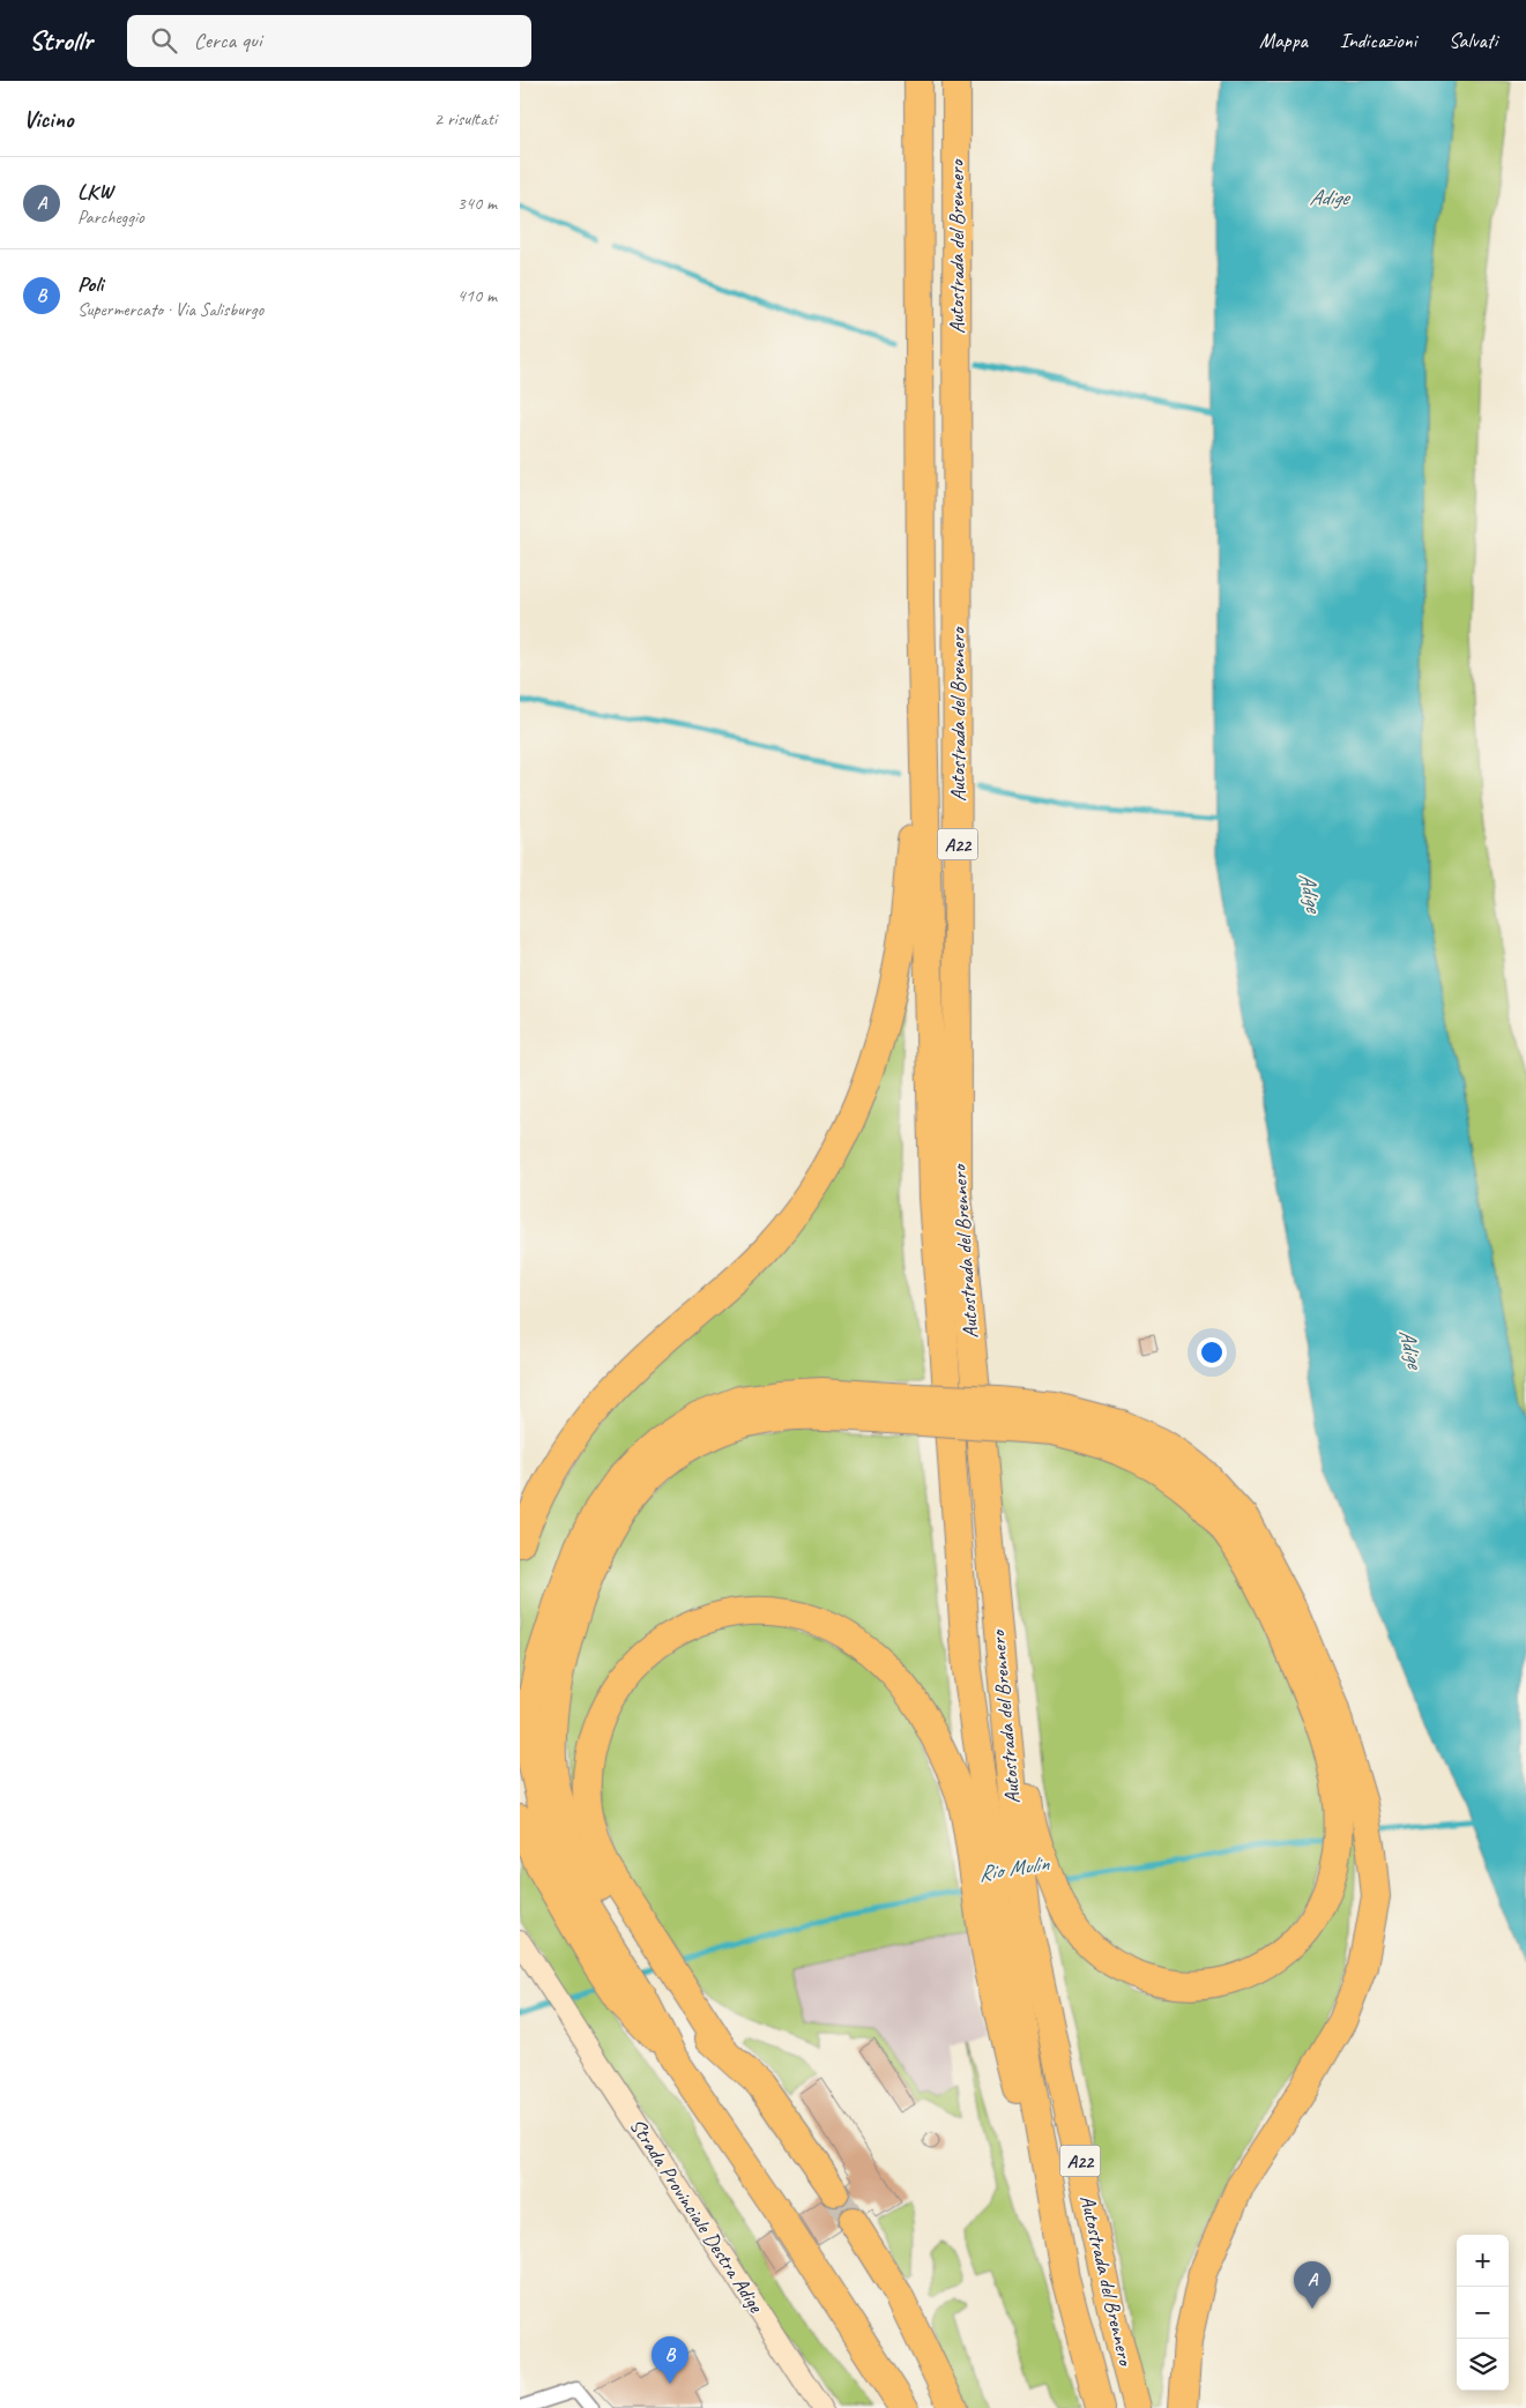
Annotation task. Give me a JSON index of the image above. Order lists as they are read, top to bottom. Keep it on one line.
{"streets":{"highway":["Autostrada del Brennero","A22"],"main road":["Strada Provinciale Destra Adige"]},"water":["Adige","Rio Mulin"],"page":{"header":"Strollr","search":"Cerca qui","nav":["Mappa","Indicazioni","Salvati"],"heading":["Vicino","2 risultati"],"list":[{"mark":"A","name":"LKW","note":"Parcheggio","value":"340 m"},{"mark":"B","name":"Poli","note":"Supermercato · Via Salisburgo","value":"410 m"}],"map_buttons":["+","−"],"pins":["A","B"]}}
